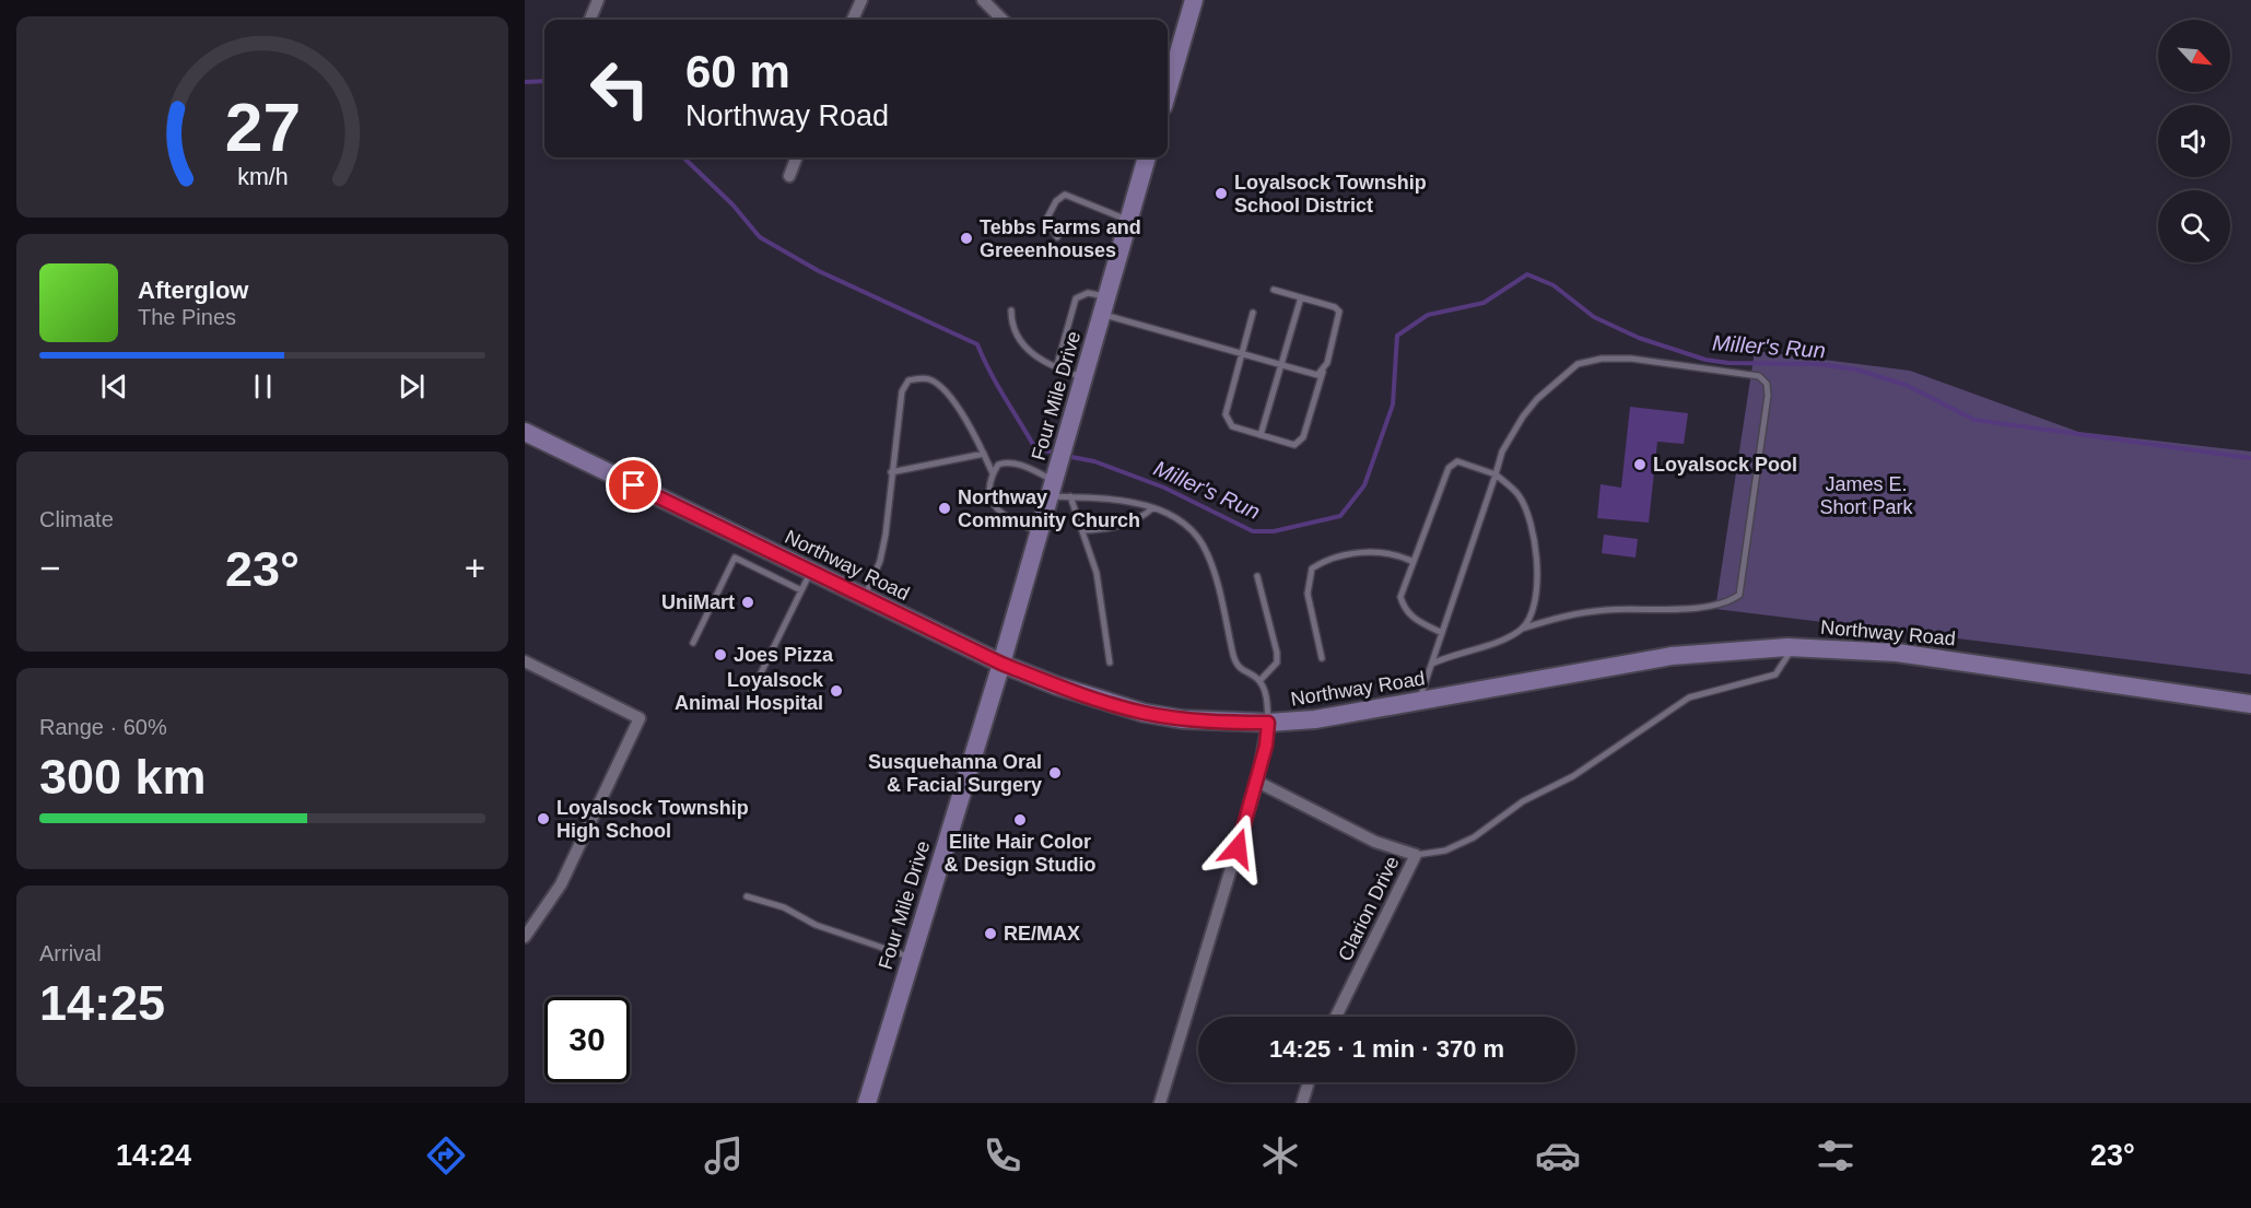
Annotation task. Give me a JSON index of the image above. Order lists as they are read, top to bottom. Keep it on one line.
{"streets":{"street":["Four Mile Drive","Northway Road","Clarion Drive"]},"crossings":[["Four Mile Drive","Northway Road"]],"water":["Miller's Run"],"parks":["James E. Short Park"],"places":["Loyalsock Township School District","Tebbs Farms and Greeenhouses","Loyalsock Pool","Northway Community Church","UniMart","Joes Pizza","Loyalsock Animal Hospital","Susquehanna Oral & Facial Surgery","Loyalsock Township High School","Elite Hair Color & Design Studio","RE/MAX"],"north":"bottom right","page":{"turn":["60 m","Northway Road"],"song":["Afterglow","The Pines"],"tile":["Climate",["Range · 60%","300 km"],["Arrival","14:25"]],"heat":["−","23°","+"],"limit":"30","trip":"14:25 · 1 min · 370 m","tabs":["14:24","23°"],"gauge":["27","km/h"]}}
